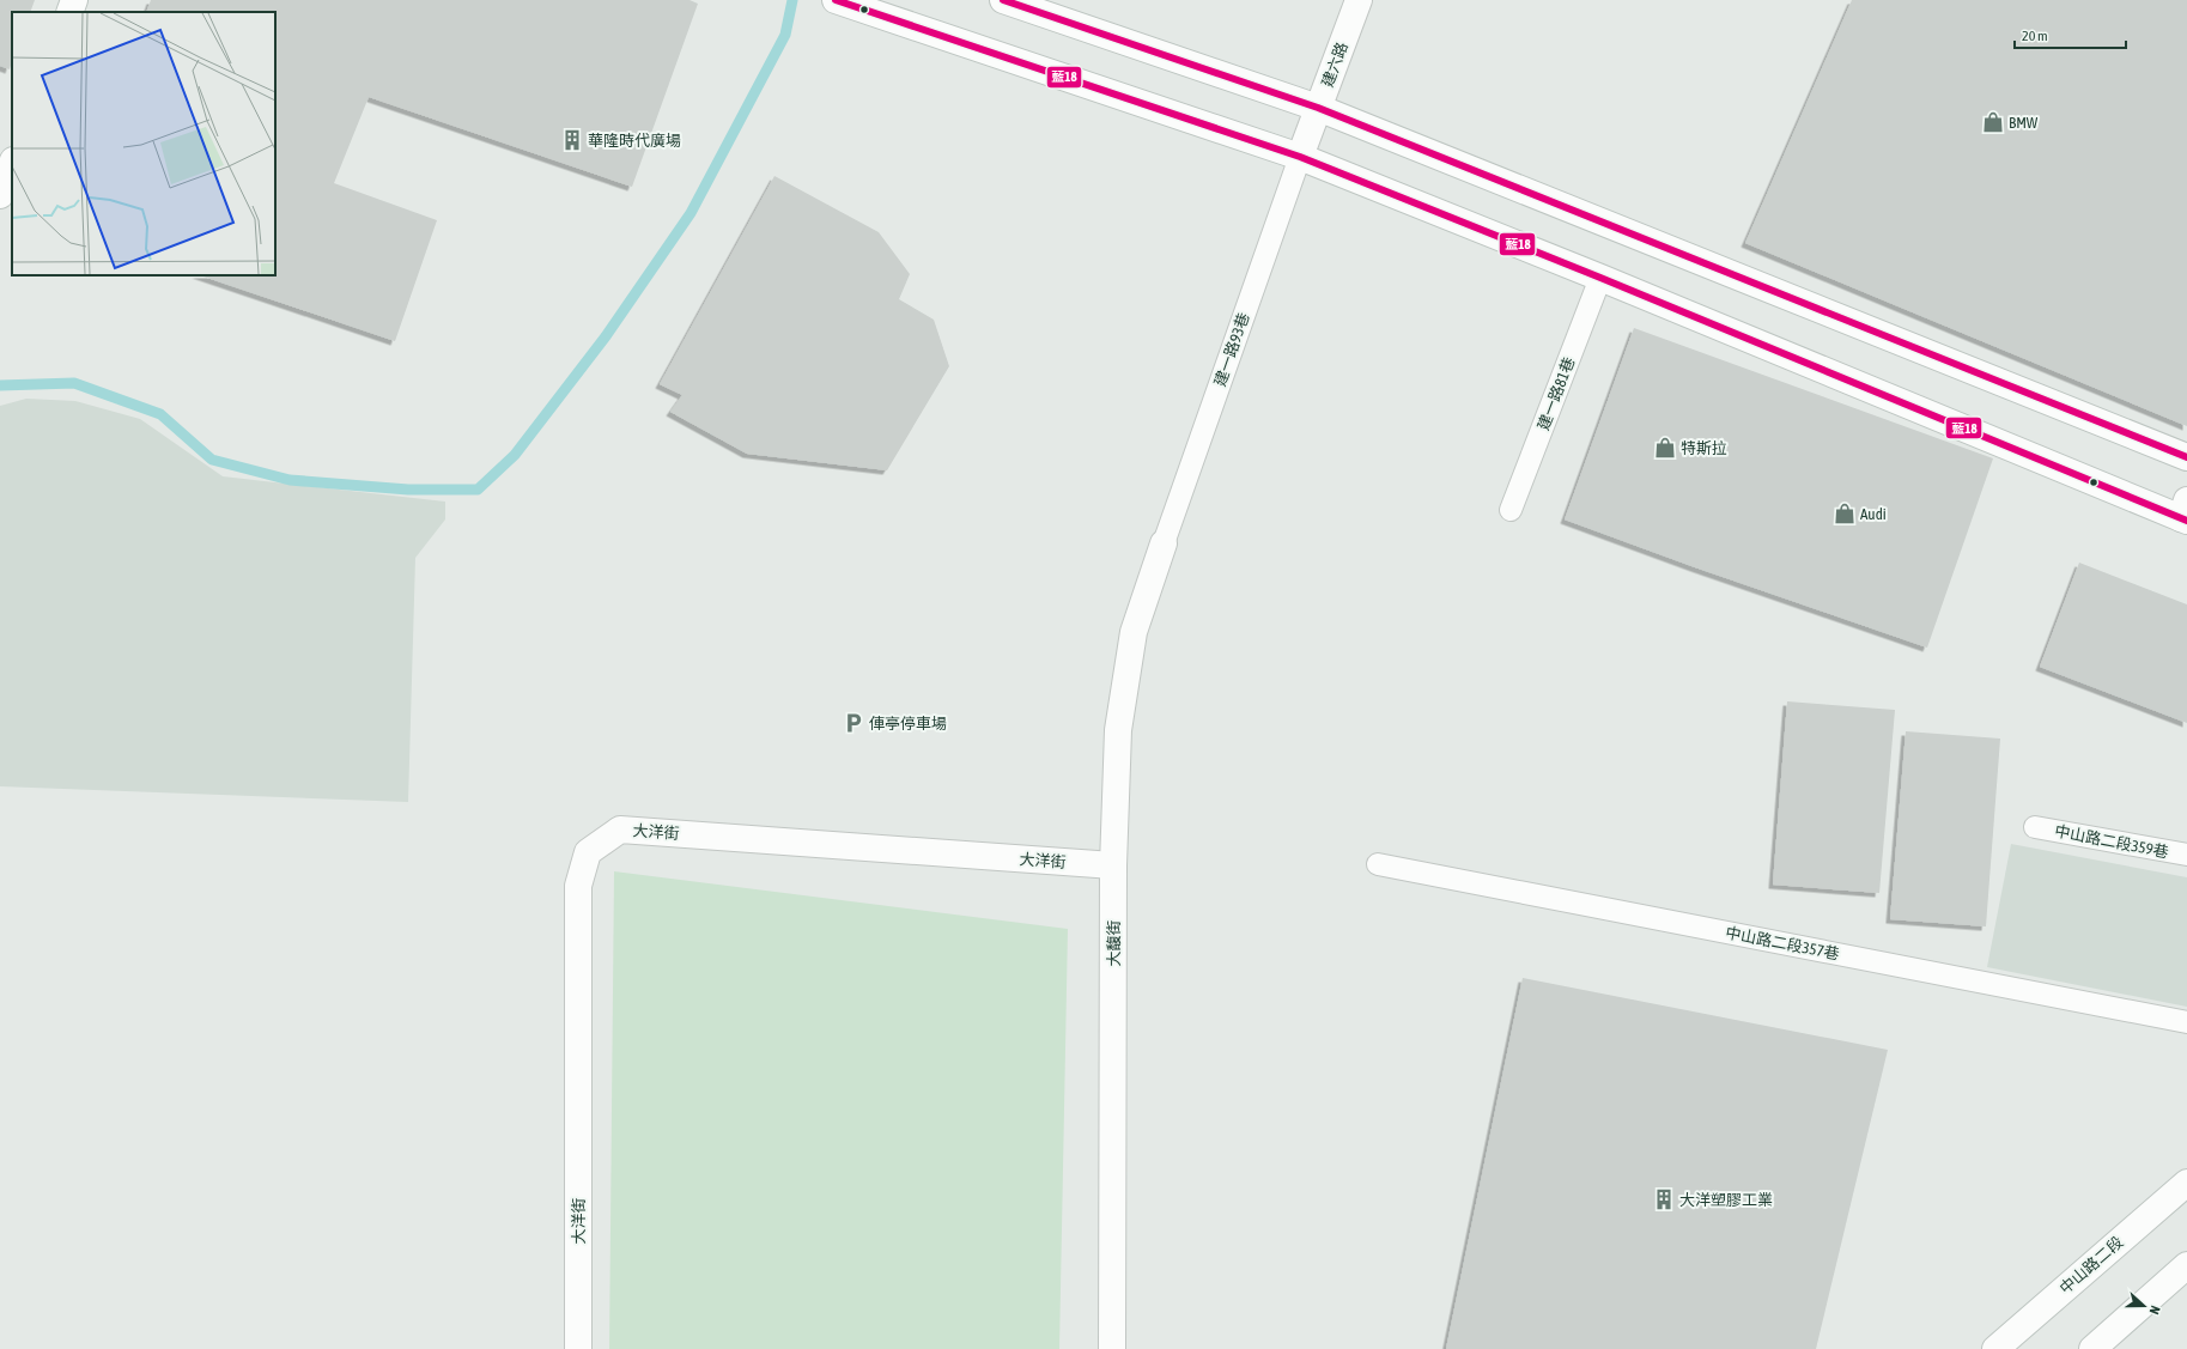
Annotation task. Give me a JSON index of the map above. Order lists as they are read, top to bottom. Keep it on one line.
{"streets":{"street":["建六路","大洋街","大馥街","中山路二段"],"lane":["建一路93巷","建一路81巷","中山路二段359巷","中山路二段357巷"]},"crossings":[["建六路","建一路93巷"],["建一路93巷","大馥街"],["大洋街","大馥街"]],"places":{"shop":["BMW","特斯拉","Audi"],"building":["華隆時代廣場","大洋塑膠工業"],"parking":["俥亭停車場"]},"lines":["transit line 藍18"],"scale_bar":"20 m","north":"right"}
